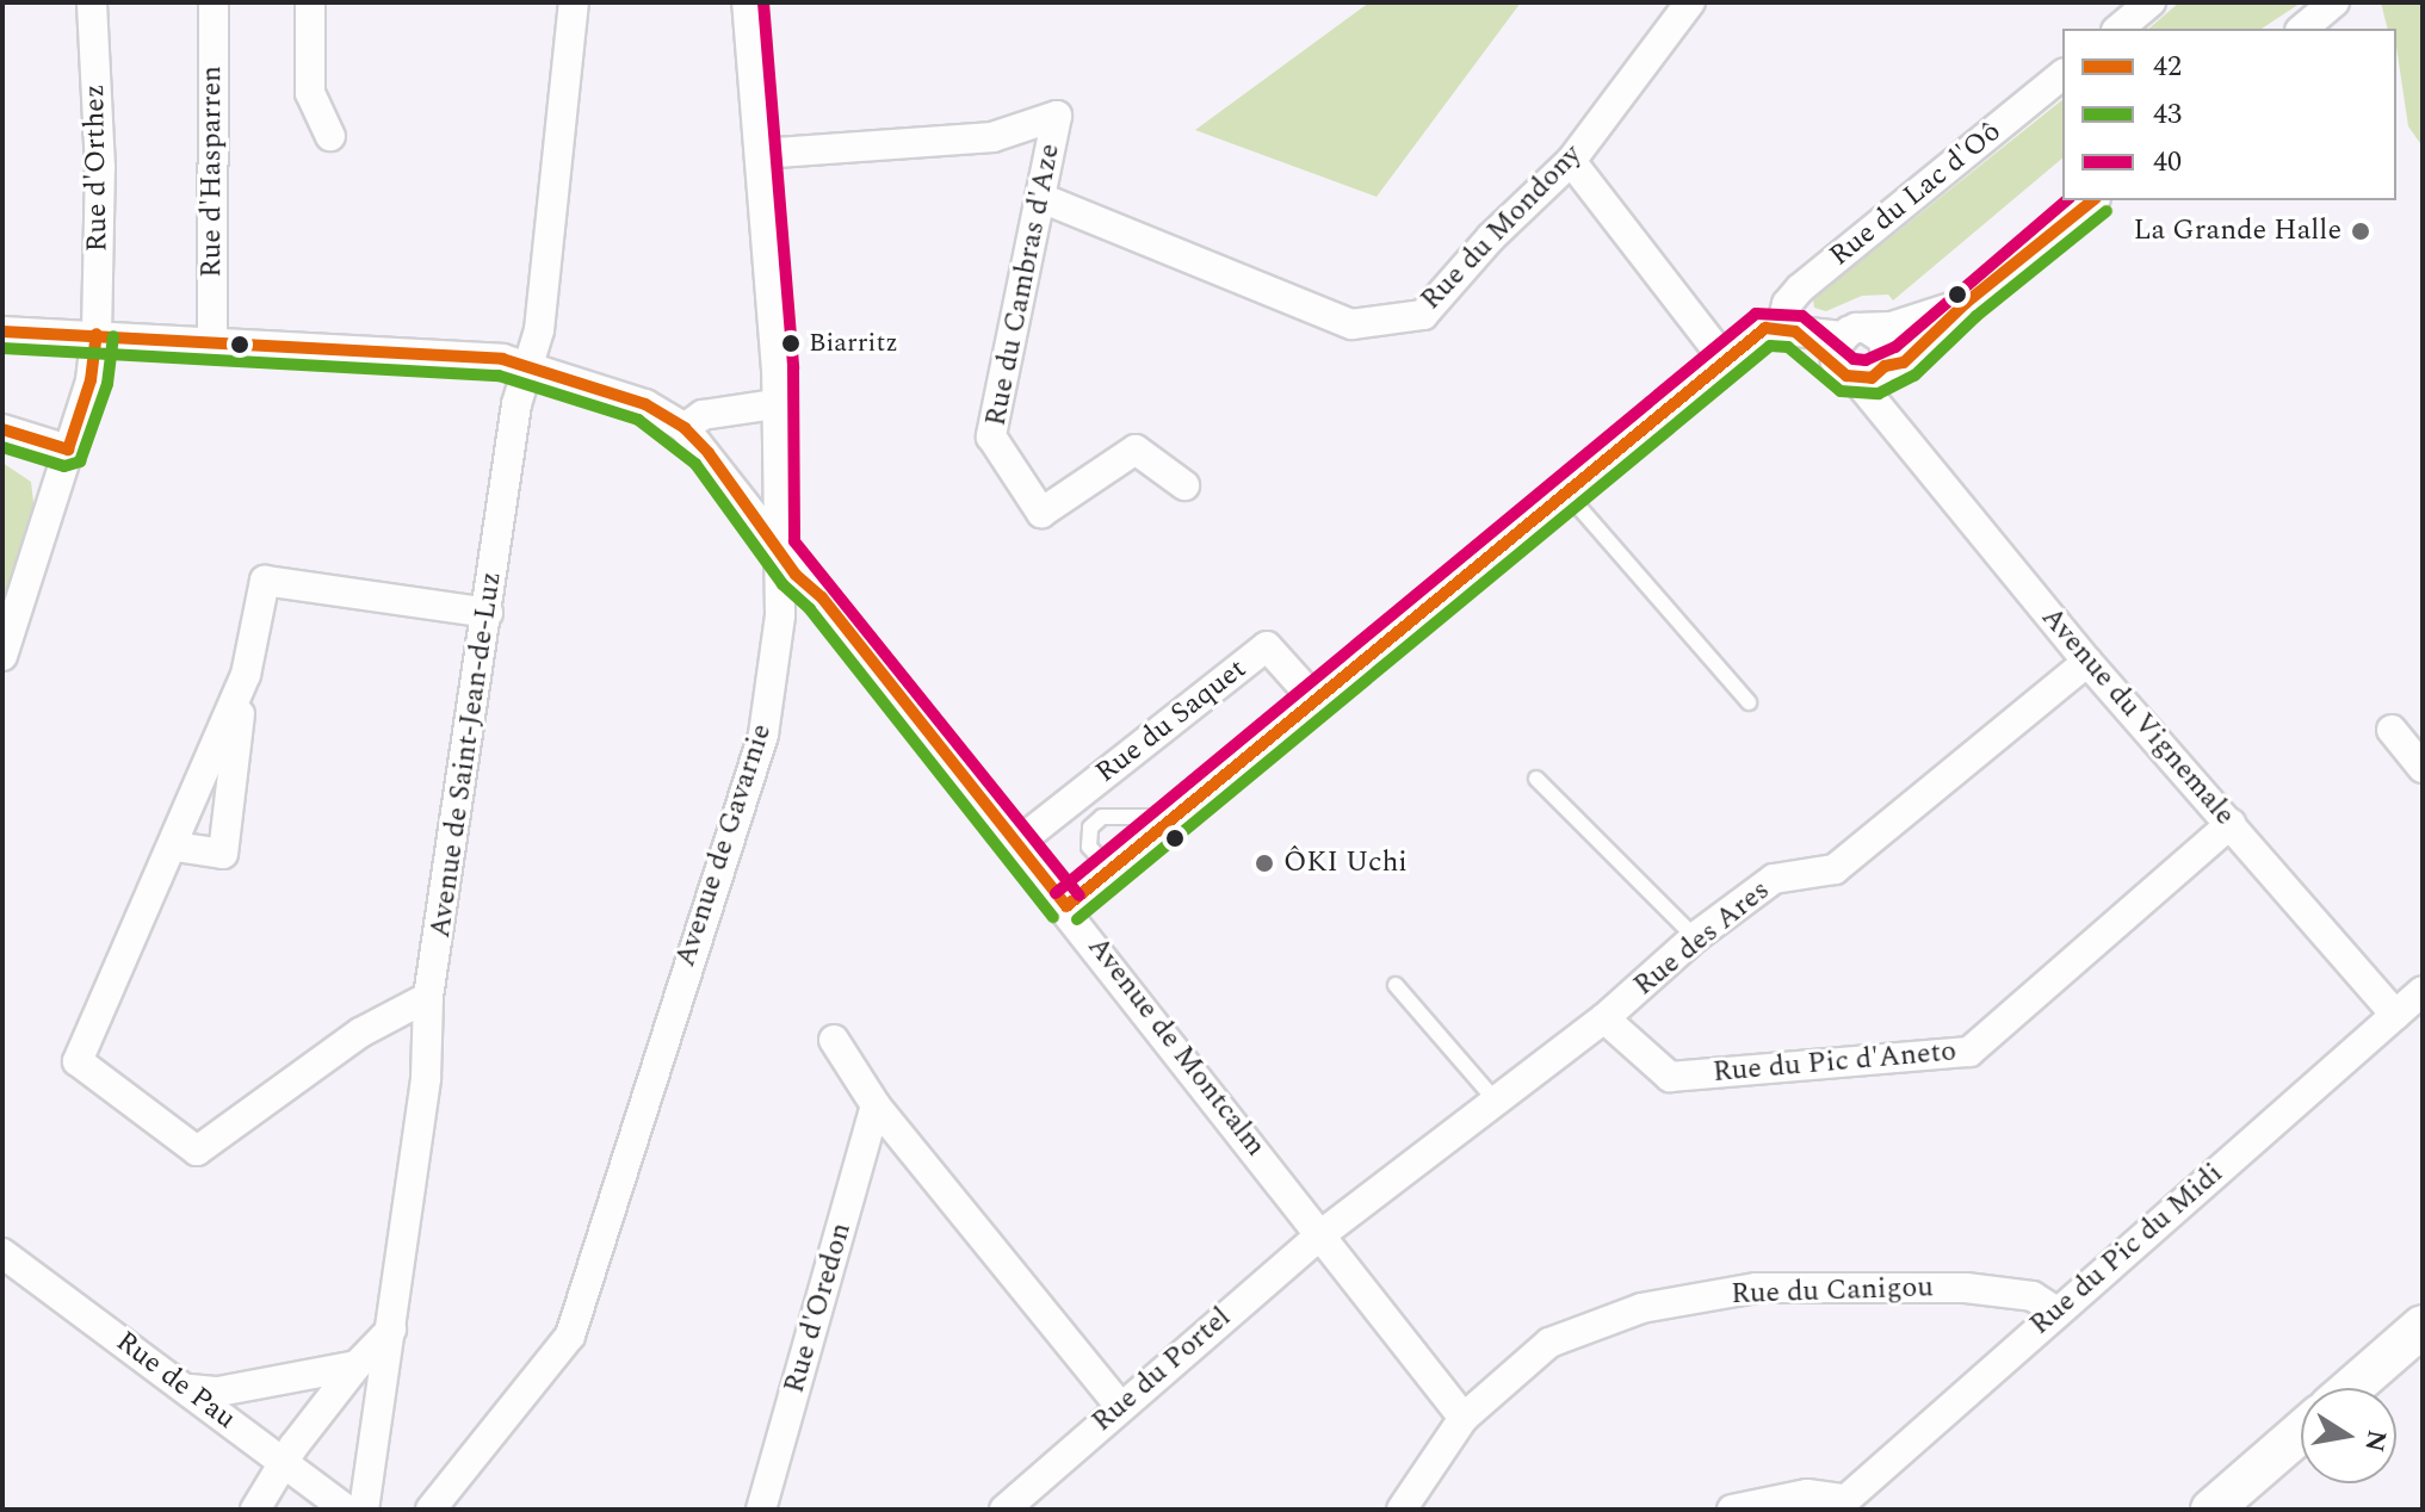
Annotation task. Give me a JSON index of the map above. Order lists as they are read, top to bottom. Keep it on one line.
{"streets":{"street":["Rue d'Orthez","Rue d'Hasparren","Rue du Lac d'Oô","Rue du Mondony","Rue du Cambras d'Aze","Avenue du Vignemale","Rue du Saquet","Avenue de Saint-Jean-de-Luz","Avenue de Gavarnie","Rue des Ares","Avenue de Montcalm","Rue du Pic d'Aneto","Rue du Pic du Midi","Rue du Canigou","Rue d'Oredon","Rue du Portel","Rue de Pau"]},"crossings":[["Rue du Mondony","Rue du Cambras d'Aze"],["Rue du Cambras d'Aze","Avenue de Gavarnie"],["Avenue du Vignemale","Rue des Ares"],["Avenue du Vignemale","Rue du Pic d'Aneto"],["Avenue du Vignemale","Rue du Pic du Midi"],["Rue du Saquet","Avenue de Montcalm"],["Avenue de Gavarnie","Avenue de Montcalm"],["Rue des Ares","Avenue de Montcalm"],["Rue des Ares","Rue du Pic d'Aneto"],["Rue des Ares","Rue du Portel"],["Avenue de Montcalm","Rue du Canigou"],["Avenue de Montcalm","Rue du Portel"],["Rue du Pic du Midi","Rue du Canigou"]],"places":["La Grande Halle","Biarritz","ÔKI Uchi"],"lines":["transit line 40","transit line 42","transit line 43"],"legend":["42","43","40"],"north":"right"}
